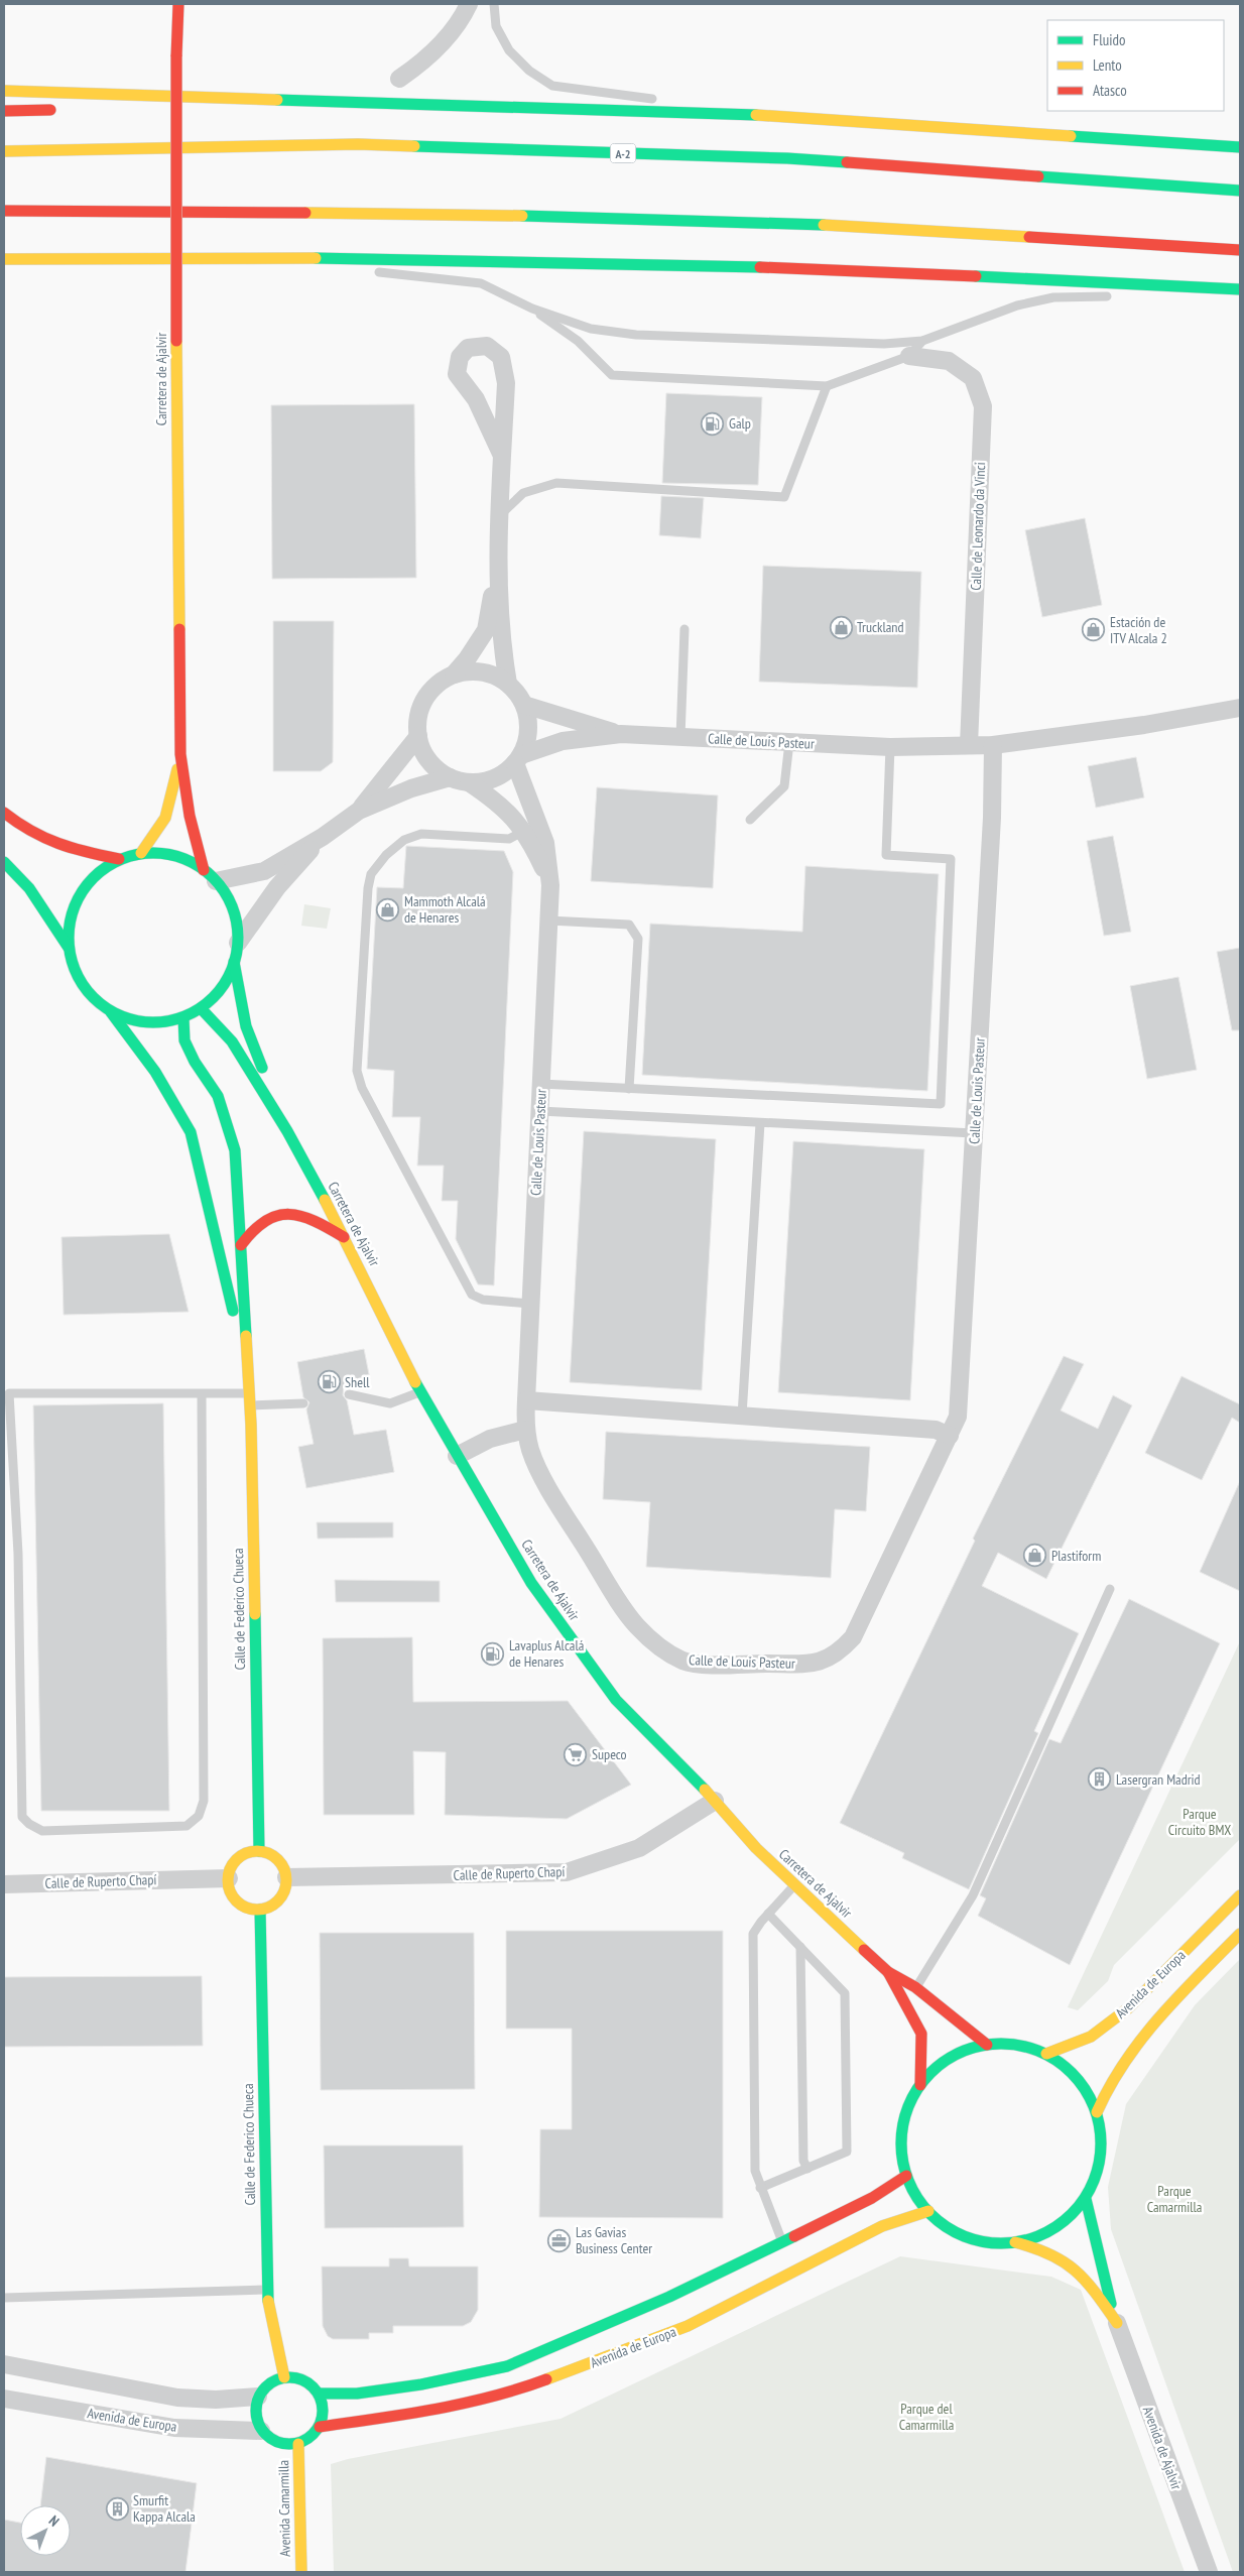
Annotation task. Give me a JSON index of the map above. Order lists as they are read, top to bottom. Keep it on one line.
{"streets":{"main road":["A-2","Carretera de Ajalvir","Calle de Federico Chueca","Avenida de Europa","Avenida de Ajalvir","Avenida Camarmilla"],"street":["Calle de Leonardo da Vinci","Calle de Louis Pasteur","Calle de Ruperto Chapí"]},"crossings":[["Carretera de Ajalvir","Calle de Ruperto Chapí"],["Calle de Leonardo da Vinci","Calle de Louis Pasteur"],["Calle de Federico Chueca","Calle de Ruperto Chapí"],["Calle de Federico Chueca","Avenida de Europa"],["Calle de Federico Chueca","Avenida Camarmilla"],["Avenida de Europa","Avenida Camarmilla"]],"parks":["Parque Circuito BMX","Parque Camarmilla","Parque del Camarmilla"],"places":{"fuel station":["Galp","Shell","Lavaplus Alcalá de Henares"],"shop":["Truckland","Estación de ITV Alcala 2","Mammoth Alcalá de Henares","Plastiform"],"supermarket":["Supeco"],"building":["Lasergran Madrid","Smurfit Kappa Alcala"],"office":["Las Gavias Business Center"]},"legend":["Fluido","Lento","Atasco"],"north":"top right"}
